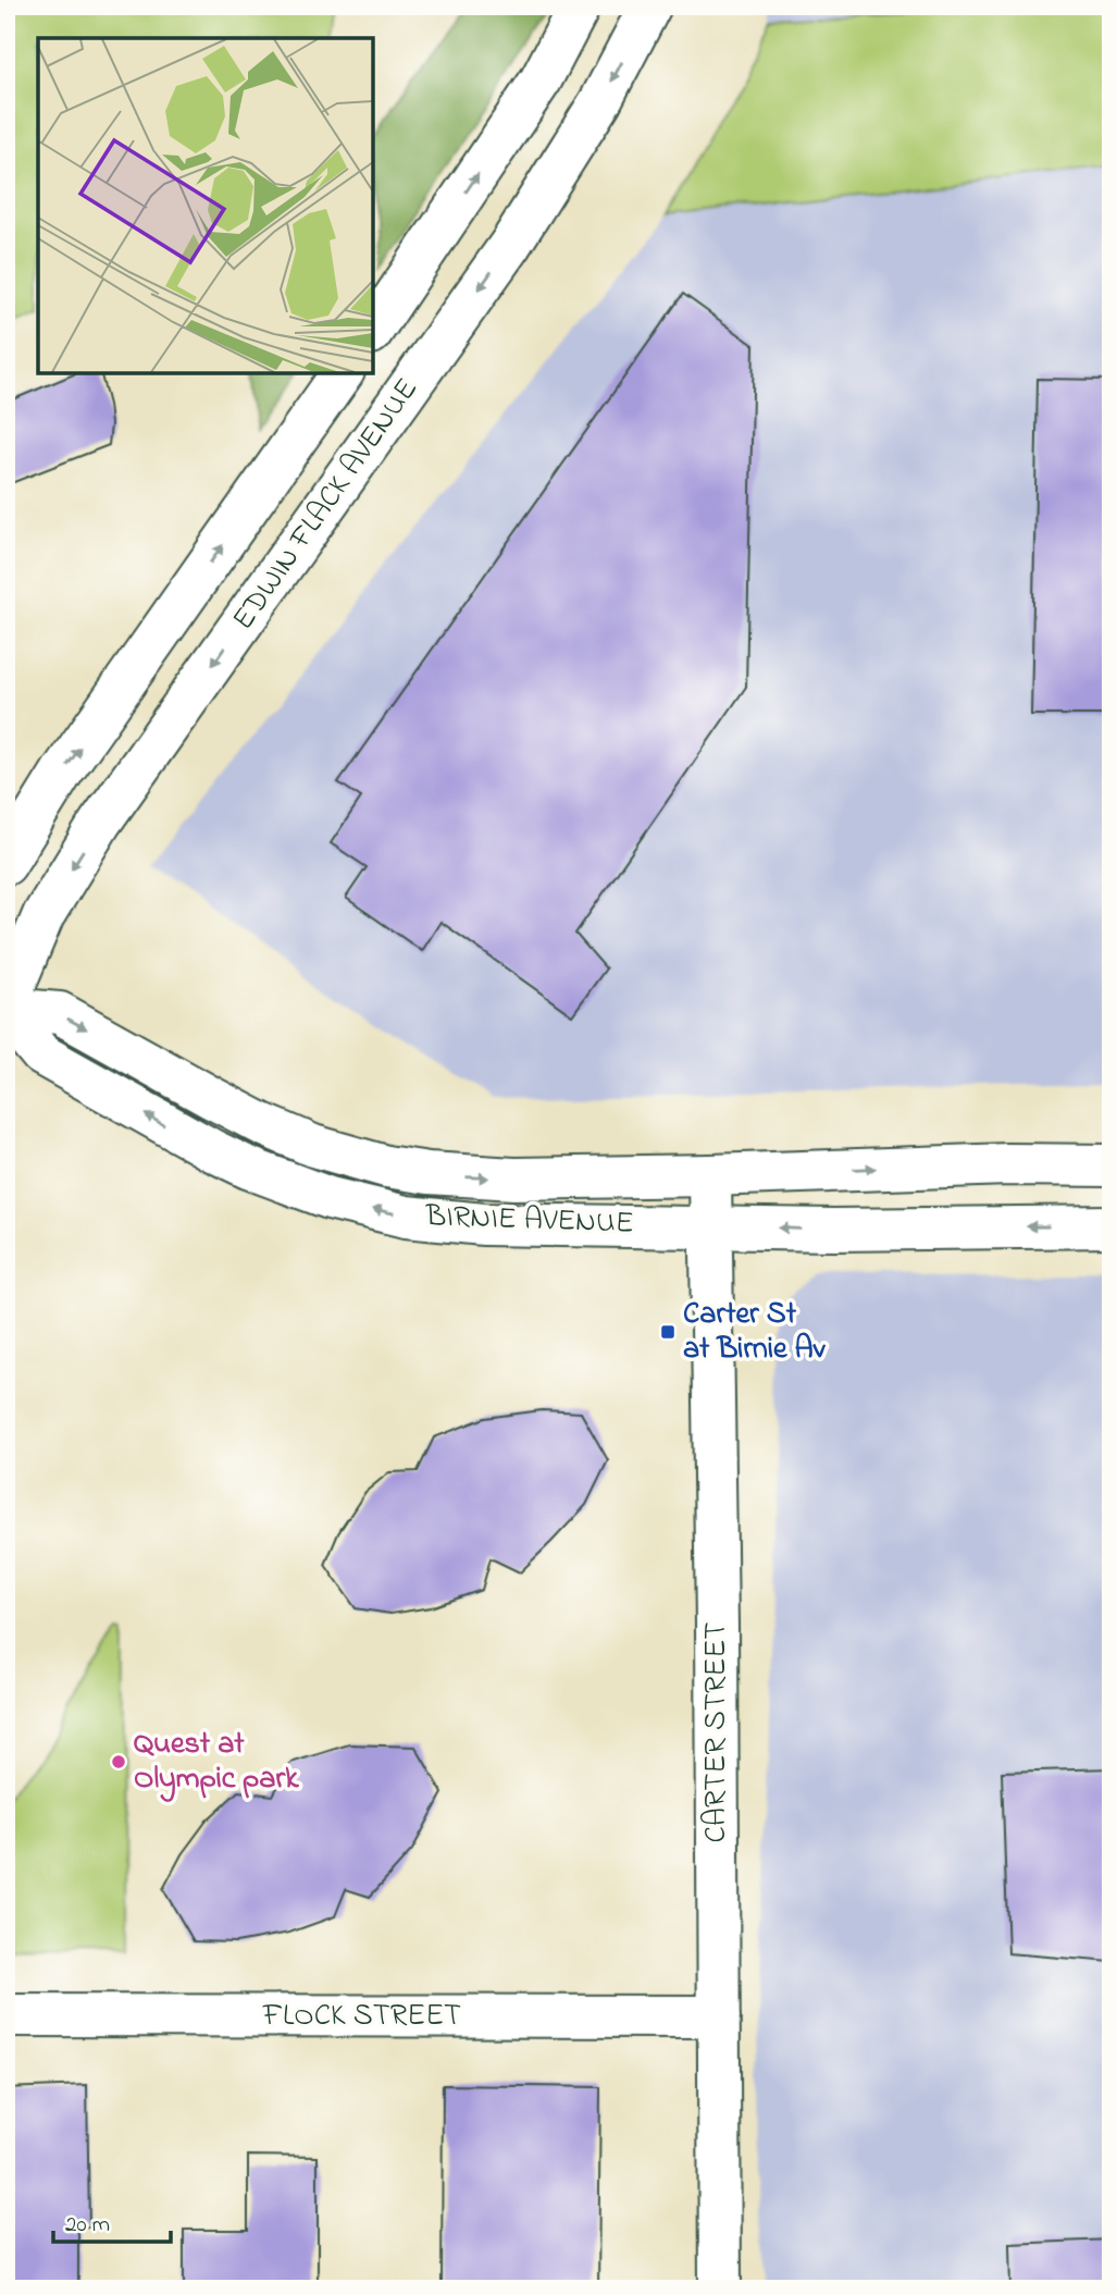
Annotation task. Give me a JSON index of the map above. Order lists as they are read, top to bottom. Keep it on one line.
{"streets":{"street":["EDWIN FLACK AVENUE","BIRNIE AVENUE","CARTER STREET","FLOCK STREET"]},"crossings":[["EDWIN FLACK AVENUE","BIRNIE AVENUE"],["BIRNIE AVENUE","CARTER STREET"],["CARTER STREET","FLOCK STREET"]],"places":{"transit":["Carter St at Birnie Av"],"other":["Quest at Olympic park"]},"scale_bar":"20 m"}
